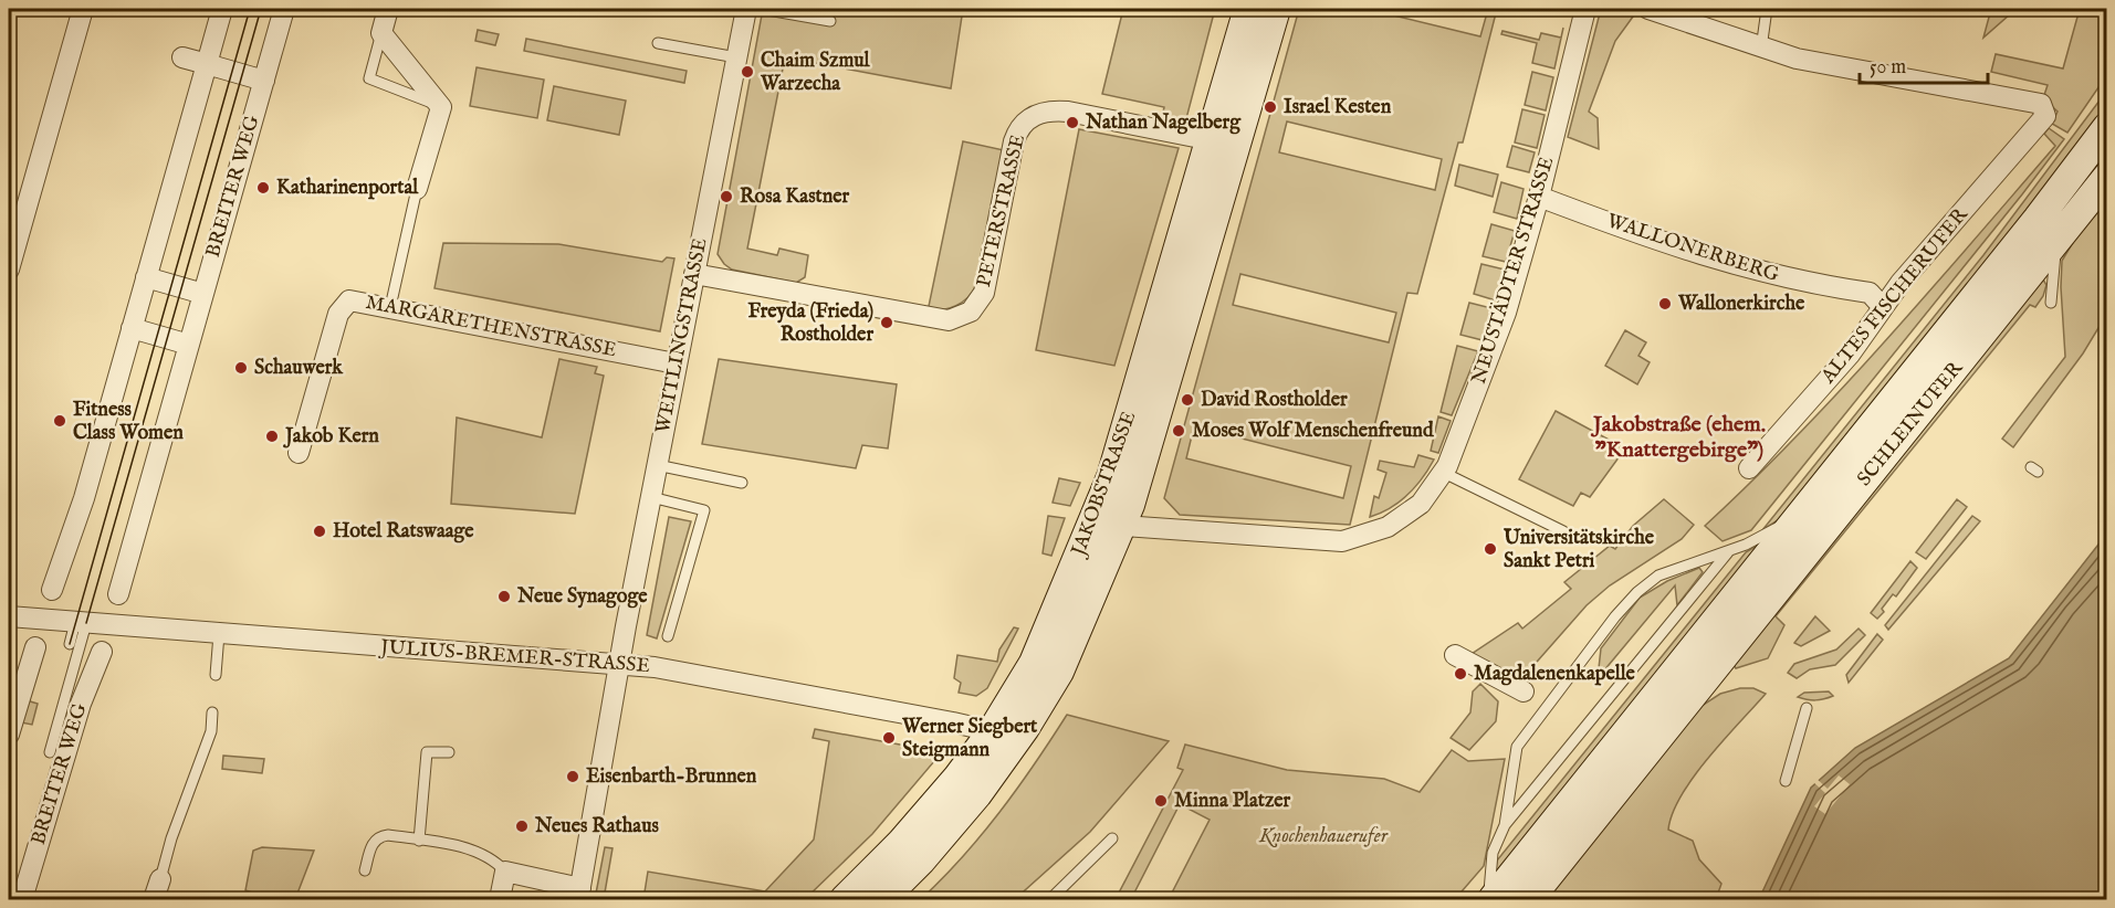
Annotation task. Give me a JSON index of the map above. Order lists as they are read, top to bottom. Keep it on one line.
{"streets":{"street":["BREITER WEG","PETERSTRASSE","WALLONERBERG","NEUSTÄDTER STRASSE","ALTES FISCHERUFER","MARGARETHENSTRASSE","WEITLINGSTRASSE","SCHLEINUFER","JAKOBSTRASSE","JULIUS-BREMER-STRASSE"]},"crossings":[["PETERSTRASSE","WEITLINGSTRASSE"],["PETERSTRASSE","JAKOBSTRASSE"],["WALLONERBERG","NEUSTÄDTER STRASSE"],["WALLONERBERG","ALTES FISCHERUFER"],["NEUSTÄDTER STRASSE","JAKOBSTRASSE"],["MARGARETHENSTRASSE","WEITLINGSTRASSE"],["WEITLINGSTRASSE","JULIUS-BREMER-STRASSE"],["JAKOBSTRASSE","JULIUS-BREMER-STRASSE"]],"districts":["Jakobstraße (ehem. \"Knattergebirge\")"],"parks":["Knochenhauerufer"],"places":["Chaim Szmul Warzecha","Israel Kesten","Nathan Nagelberg","Katharinenportal","Rosa Kastner","Wallonerkirche","Freyda (Frieda) Rostholder","Schauwerk","David Rostholder","Fitness Class Women","Moses Wolf Menschenfreund","Jakob Kern","Hotel Ratswaage","Universitätskirche Sankt Petri","Neue Synagoge","Magdalenenkapelle","Werner Siegbert Steigmann","Eisenbarth-Brunnen","Minna Platzer","Neues Rathaus"],"scale_bar":"50 m"}
